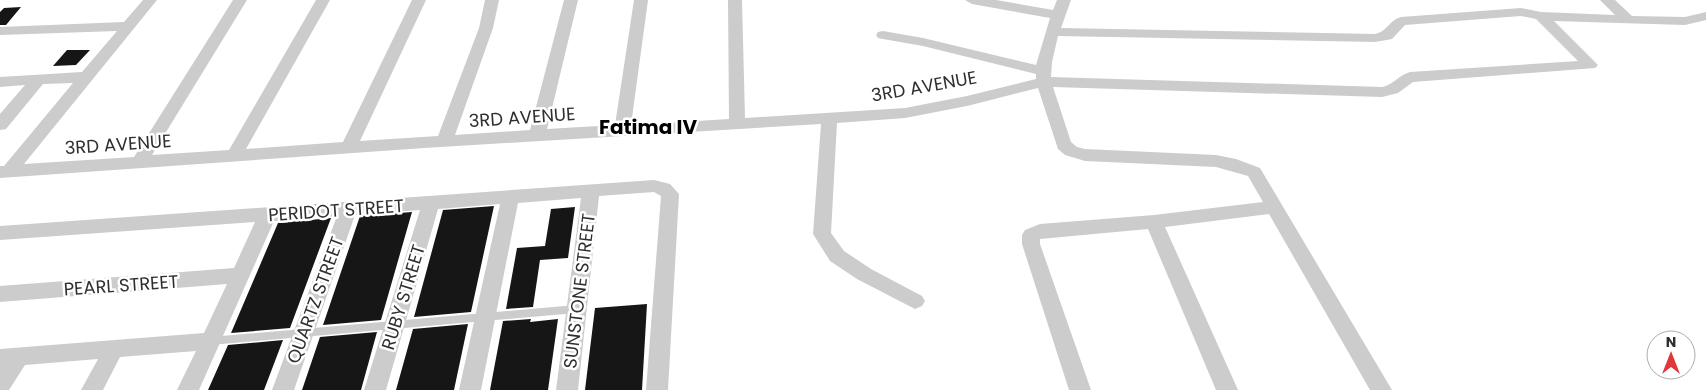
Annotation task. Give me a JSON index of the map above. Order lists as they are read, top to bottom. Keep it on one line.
{"streets":{"street":["3RD AVENUE","PERIDOT STREET","PEARL STREET","SUNSTONE STREET","RUBY STREET","QUARTZ STREET"]},"crossings":[["PERIDOT STREET","SUNSTONE STREET"],["PERIDOT STREET","RUBY STREET"],["PERIDOT STREET","QUARTZ STREET"]],"districts":["Fatima IV"],"north":"top"}
